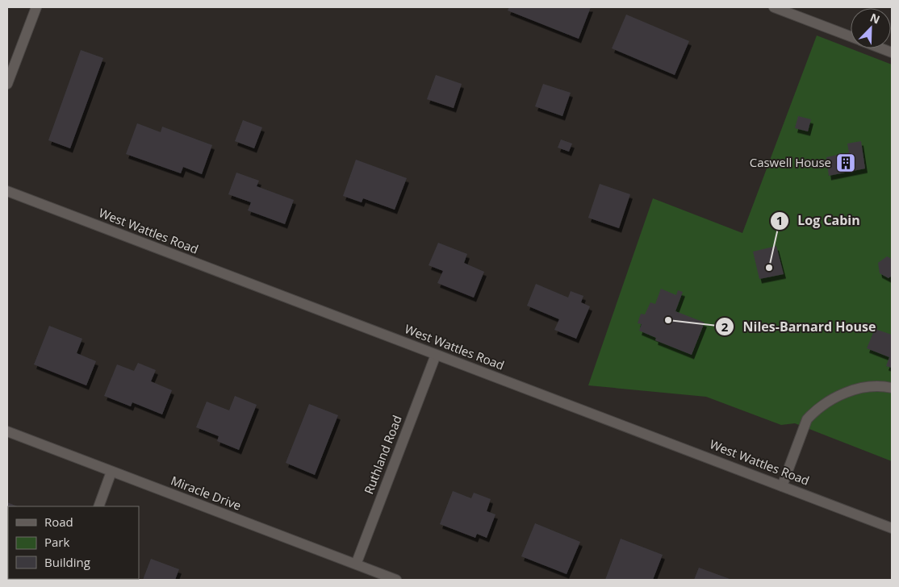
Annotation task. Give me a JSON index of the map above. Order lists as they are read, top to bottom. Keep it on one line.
{"streets":{"street":["West Wattles Road","Ruthland Road","Miracle Drive"]},"crossings":[["West Wattles Road","Ruthland Road"],["Ruthland Road","Miracle Drive"]],"places":{"building":["Caswell House"],"other":["Log Cabin","Niles-Barnard House"]},"legend":["Road","Park","Building"],"north":"top right"}
